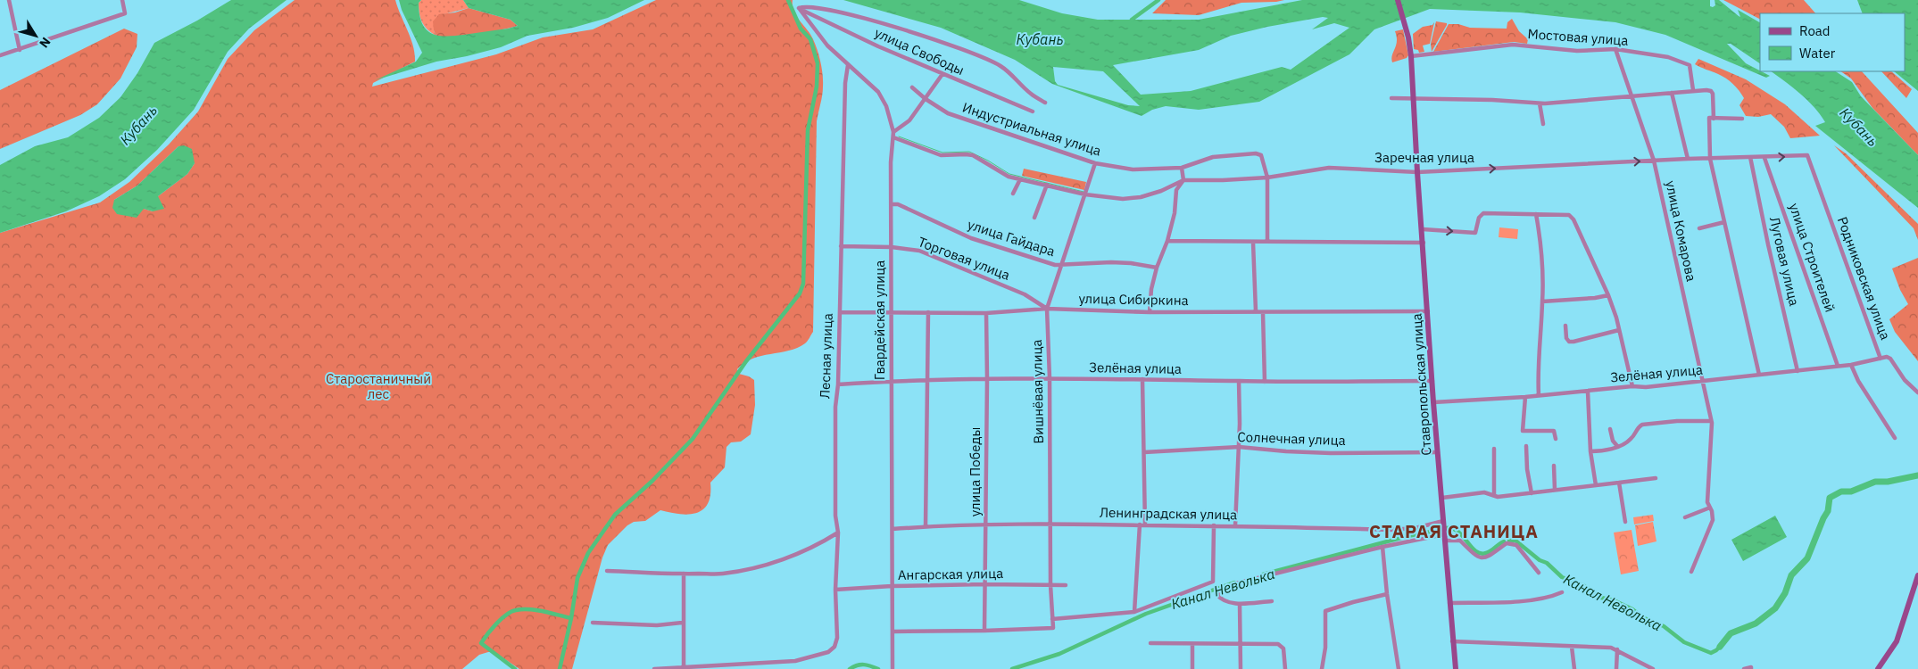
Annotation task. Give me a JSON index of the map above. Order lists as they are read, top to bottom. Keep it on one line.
{"streets":{"main road":["Ставропольская улица"],"street":["Мостовая улица","улица Свободы","Индустриальная улица","Заречная улица","улица Комарова","улица Гайдара","улица Строителей","Торговая улица","Луговая улица","Родниковская улица","улица Сибиркина","Гвардейская улица","Лесная улица","Зелёная улица","Вишнёвая улица","Солнечная улица","улица Победы","Ленинградская улица","Ангарская улица"]},"crossings":[["Мостовая улица","улица Комарова"],["Мостовая улица","Ставропольская улица"],["улица Свободы","Гвардейская улица"],["Индустриальная улица","Заречная улица"],["Индустриальная улица","Вишнёвая улица"],["Заречная улица","улица Комарова"],["Заречная улица","улица Строителей"],["Заречная улица","Луговая улица"],["Заречная улица","Родниковская улица"],["Заречная улица","Гвардейская улица"],["Заречная улица","Ставропольская улица"],["Заречная улица","Вишнёвая улица"],["улица Комарова","Зелёная улица"],["улица Гайдара","Гвардейская улица"],["улица Гайдара","Вишнёвая улица"],["улица Строителей","Зелёная улица"],["Торговая улица","улица Сибиркина"],["Торговая улица","Гвардейская улица"],["Торговая улица","Лесная улица"],["Торговая улица","Вишнёвая улица"],["Луговая улица","Зелёная улица"],["Родниковская улица","Зелёная улица"],["улица Сибиркина","Гвардейская улица"],["улица Сибиркина","Лесная улица"],["улица Сибиркина","Ставропольская улица"],["улица Сибиркина","Вишнёвая улица"],["улица Сибиркина","улица Победы"],["Гвардейская улица","Лесная улица"],["Гвардейская улица","Зелёная улица"],["Гвардейская улица","Ленинградская улица"],["Гвардейская улица","Ангарская улица"],["Лесная улица","Зелёная улица"],["Лесная улица","Ангарская улица"],["Зелёная улица","Ставропольская улица"],["Зелёная улица","Вишнёвая улица"],["Зелёная улица","улица Победы"],["Ставропольская улица","Солнечная улица"],["Ставропольская улица","Ленинградская улица"],["Вишнёвая улица","улица Победы"],["Вишнёвая улица","Ленинградская улица"],["Вишнёвая улица","Ангарская улица"],["улица Победы","Ленинградская улица"],["улица Победы","Ангарская улица"]],"districts":["СТАРАЯ СТАНИЦА"],"water":["Кубань","Канал Неволька"],"parks":["Старостаничный лес"],"legend":["Road","Water"],"north":"bottom right"}
